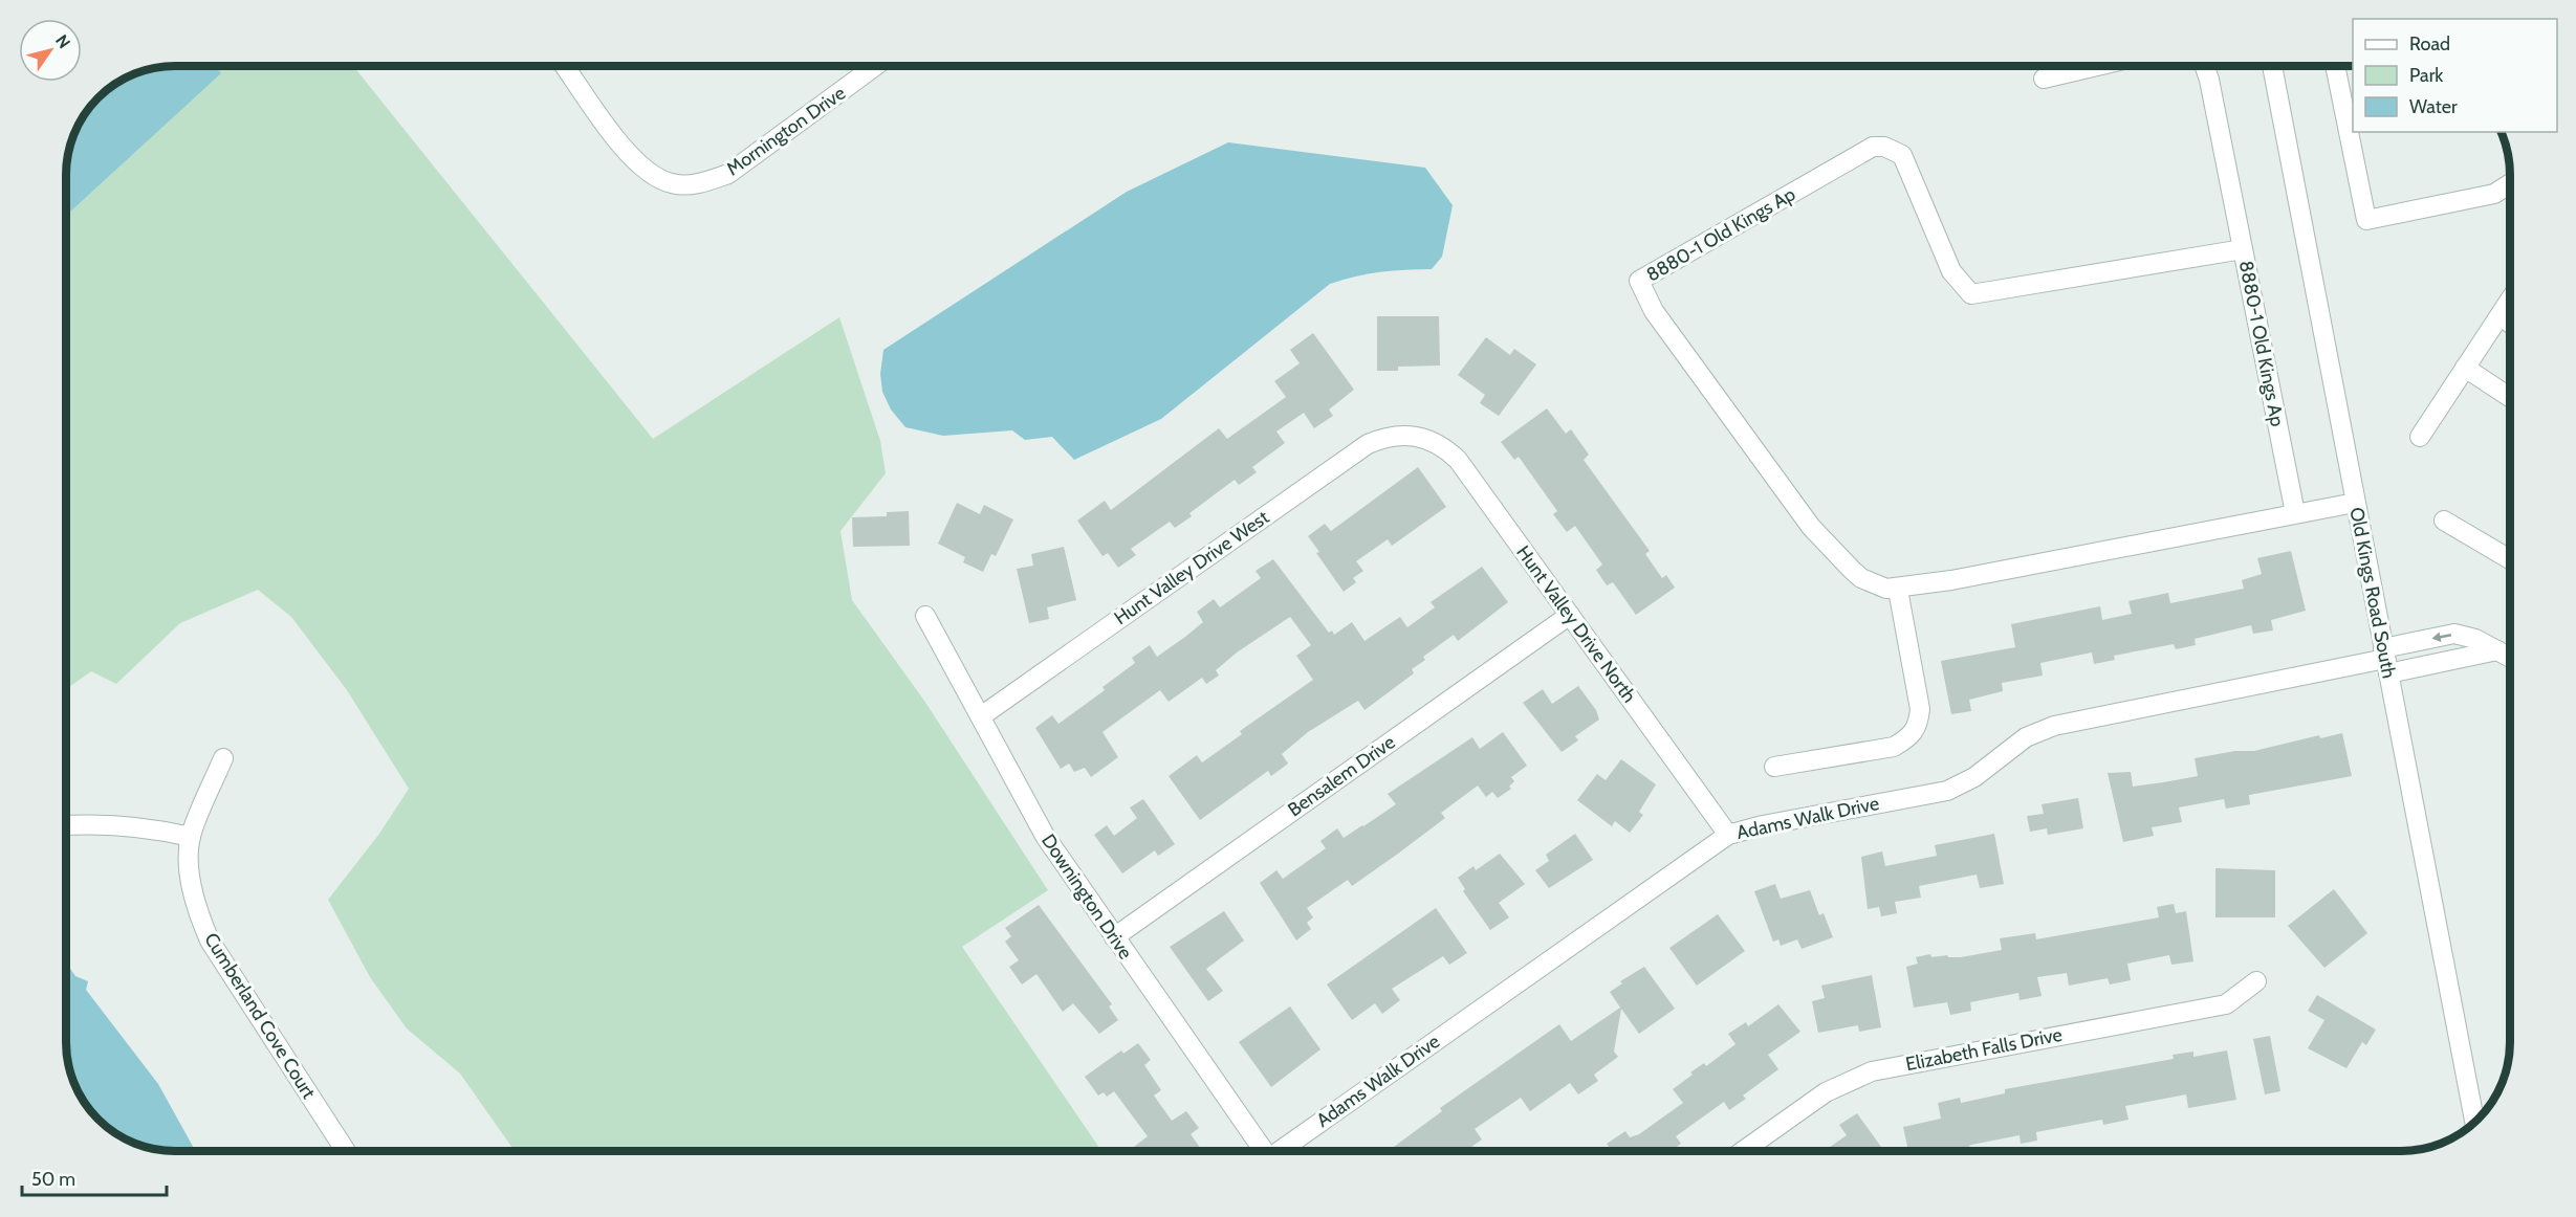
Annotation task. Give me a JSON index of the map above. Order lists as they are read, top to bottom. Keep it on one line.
{"streets":{"street":["Mornington Drive","8880-1 Old Kings Ap","Hunt Valley Drive West","Old Kings Road South","Hunt Valley Drive North","Bensalem Drive","Adams Walk Drive","Downington Drive","Cumberland Cove Court","Elizabeth Falls Drive"]},"crossings":[["8880-1 Old Kings Ap","Old Kings Road South"],["Hunt Valley Drive West","Hunt Valley Drive North"],["Hunt Valley Drive West","Downington Drive"],["Old Kings Road South","Adams Walk Drive"],["Hunt Valley Drive North","Bensalem Drive"],["Hunt Valley Drive North","Adams Walk Drive"],["Bensalem Drive","Downington Drive"]],"legend":["Road","Park","Water"],"scale_bar":"50 m","north":"top right"}
